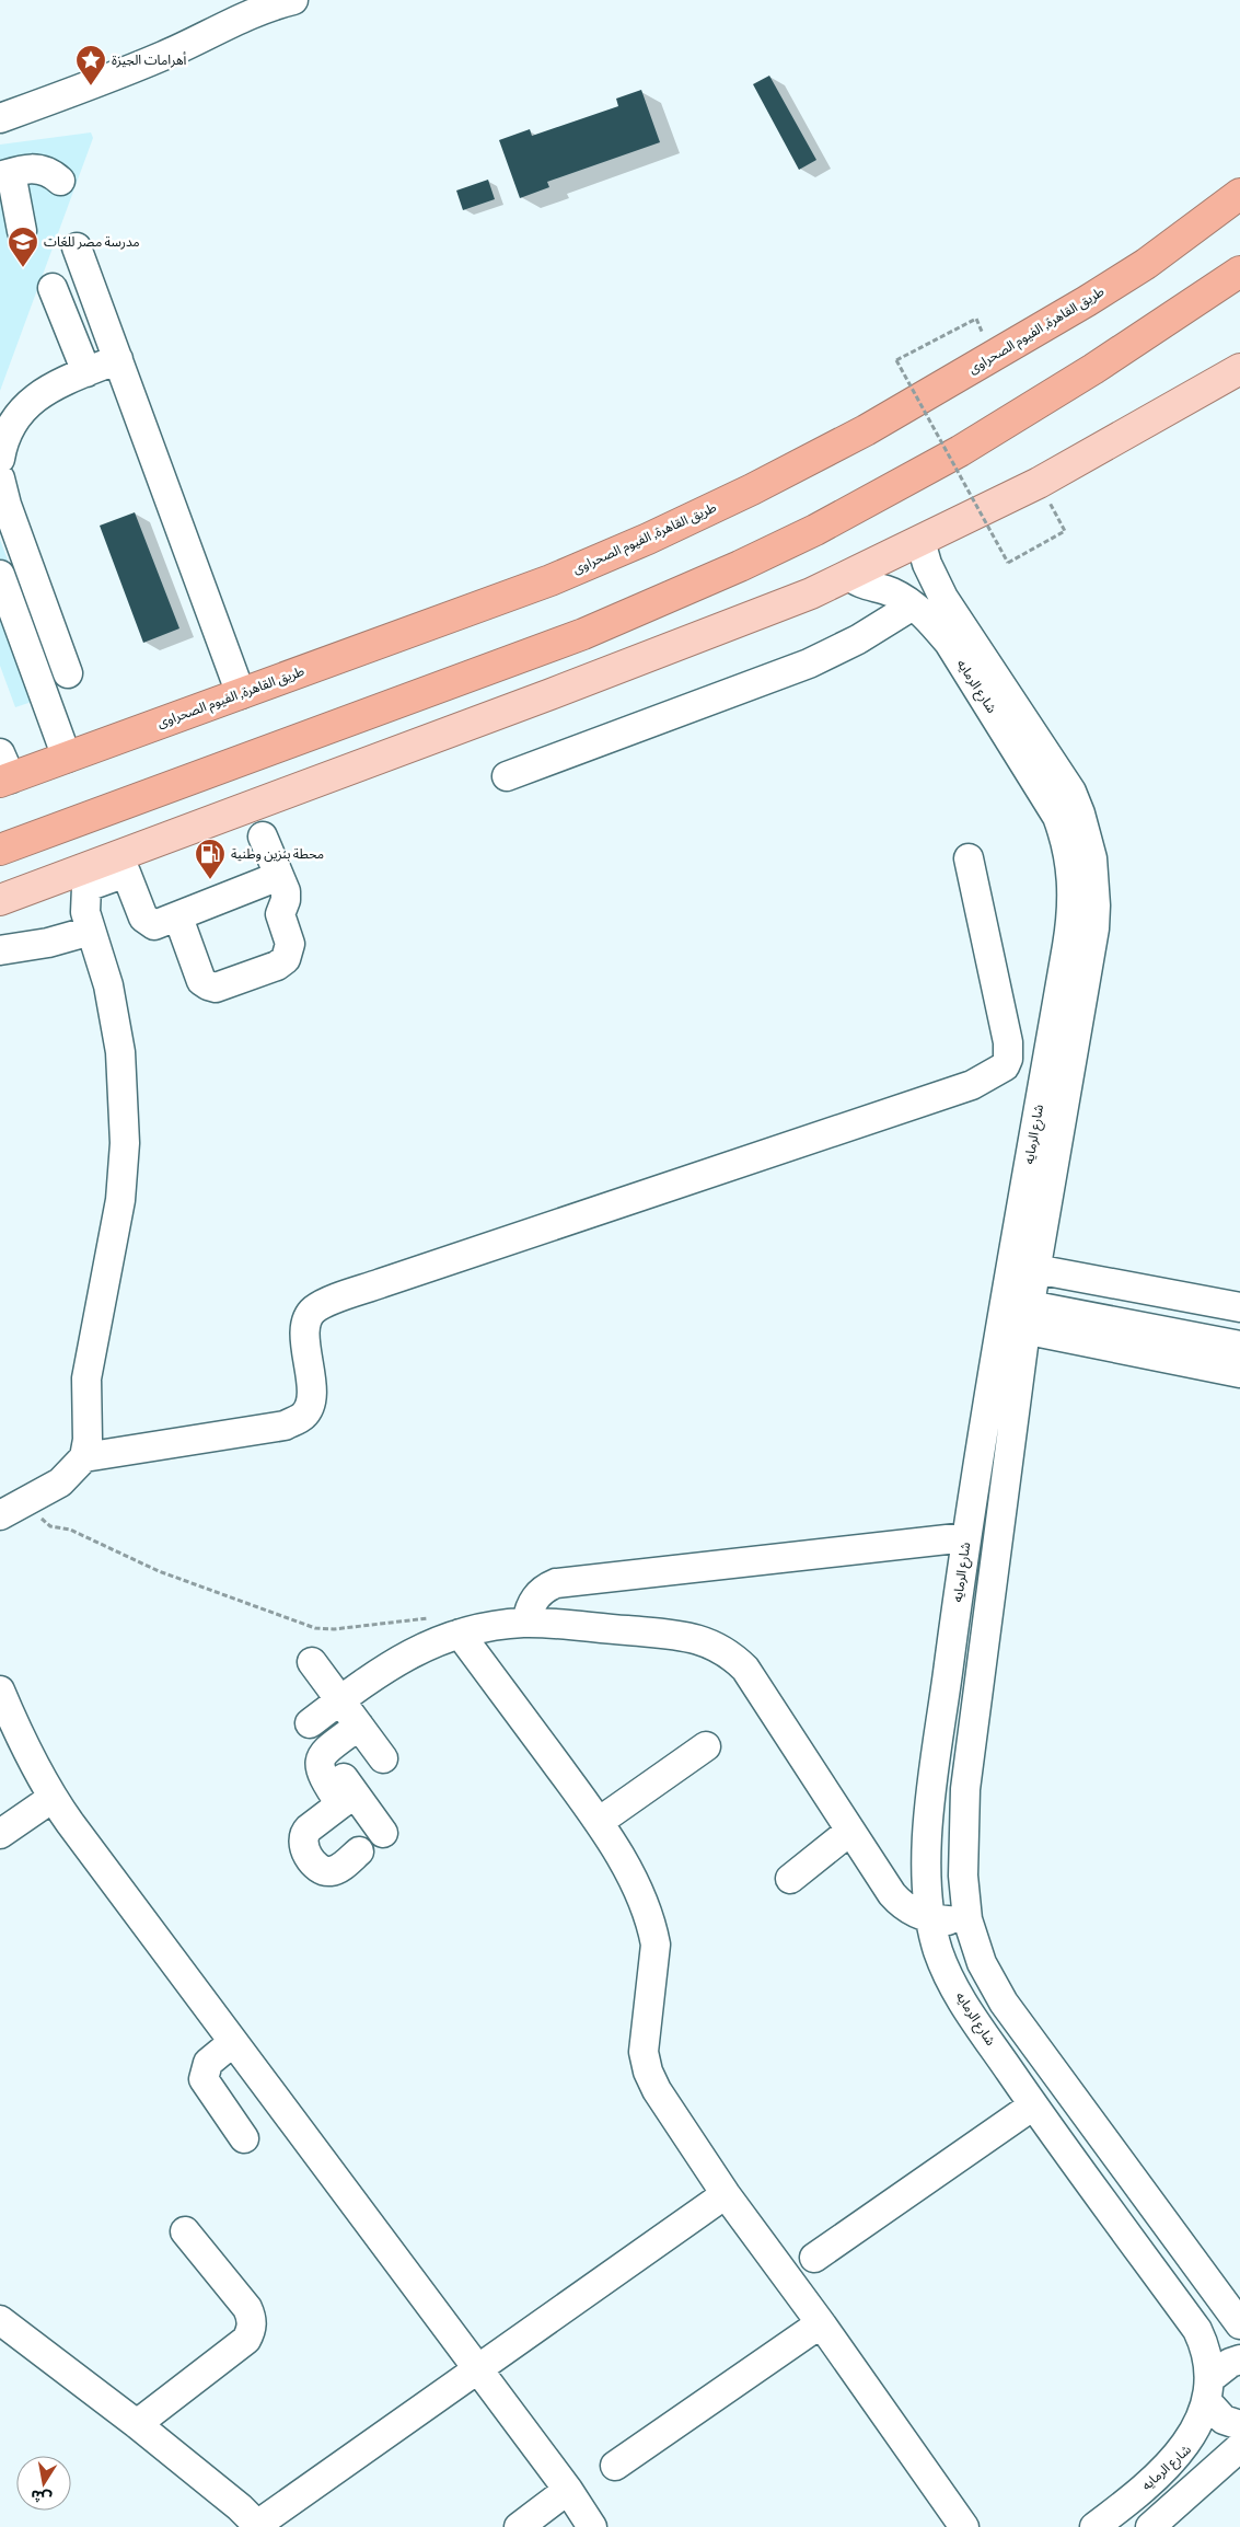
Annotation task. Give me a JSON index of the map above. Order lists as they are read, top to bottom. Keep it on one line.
{"streets":{"highway":["طريق القاهرة, الفيوم الصحراوى"],"street":["شارع الرمايه"]},"places":{"place":["أهرامات الجيزة"],"school or university":["مدرسة مصر للغات"],"fuel station":["محطة بنزين وطنية"]},"north":"bottom"}
